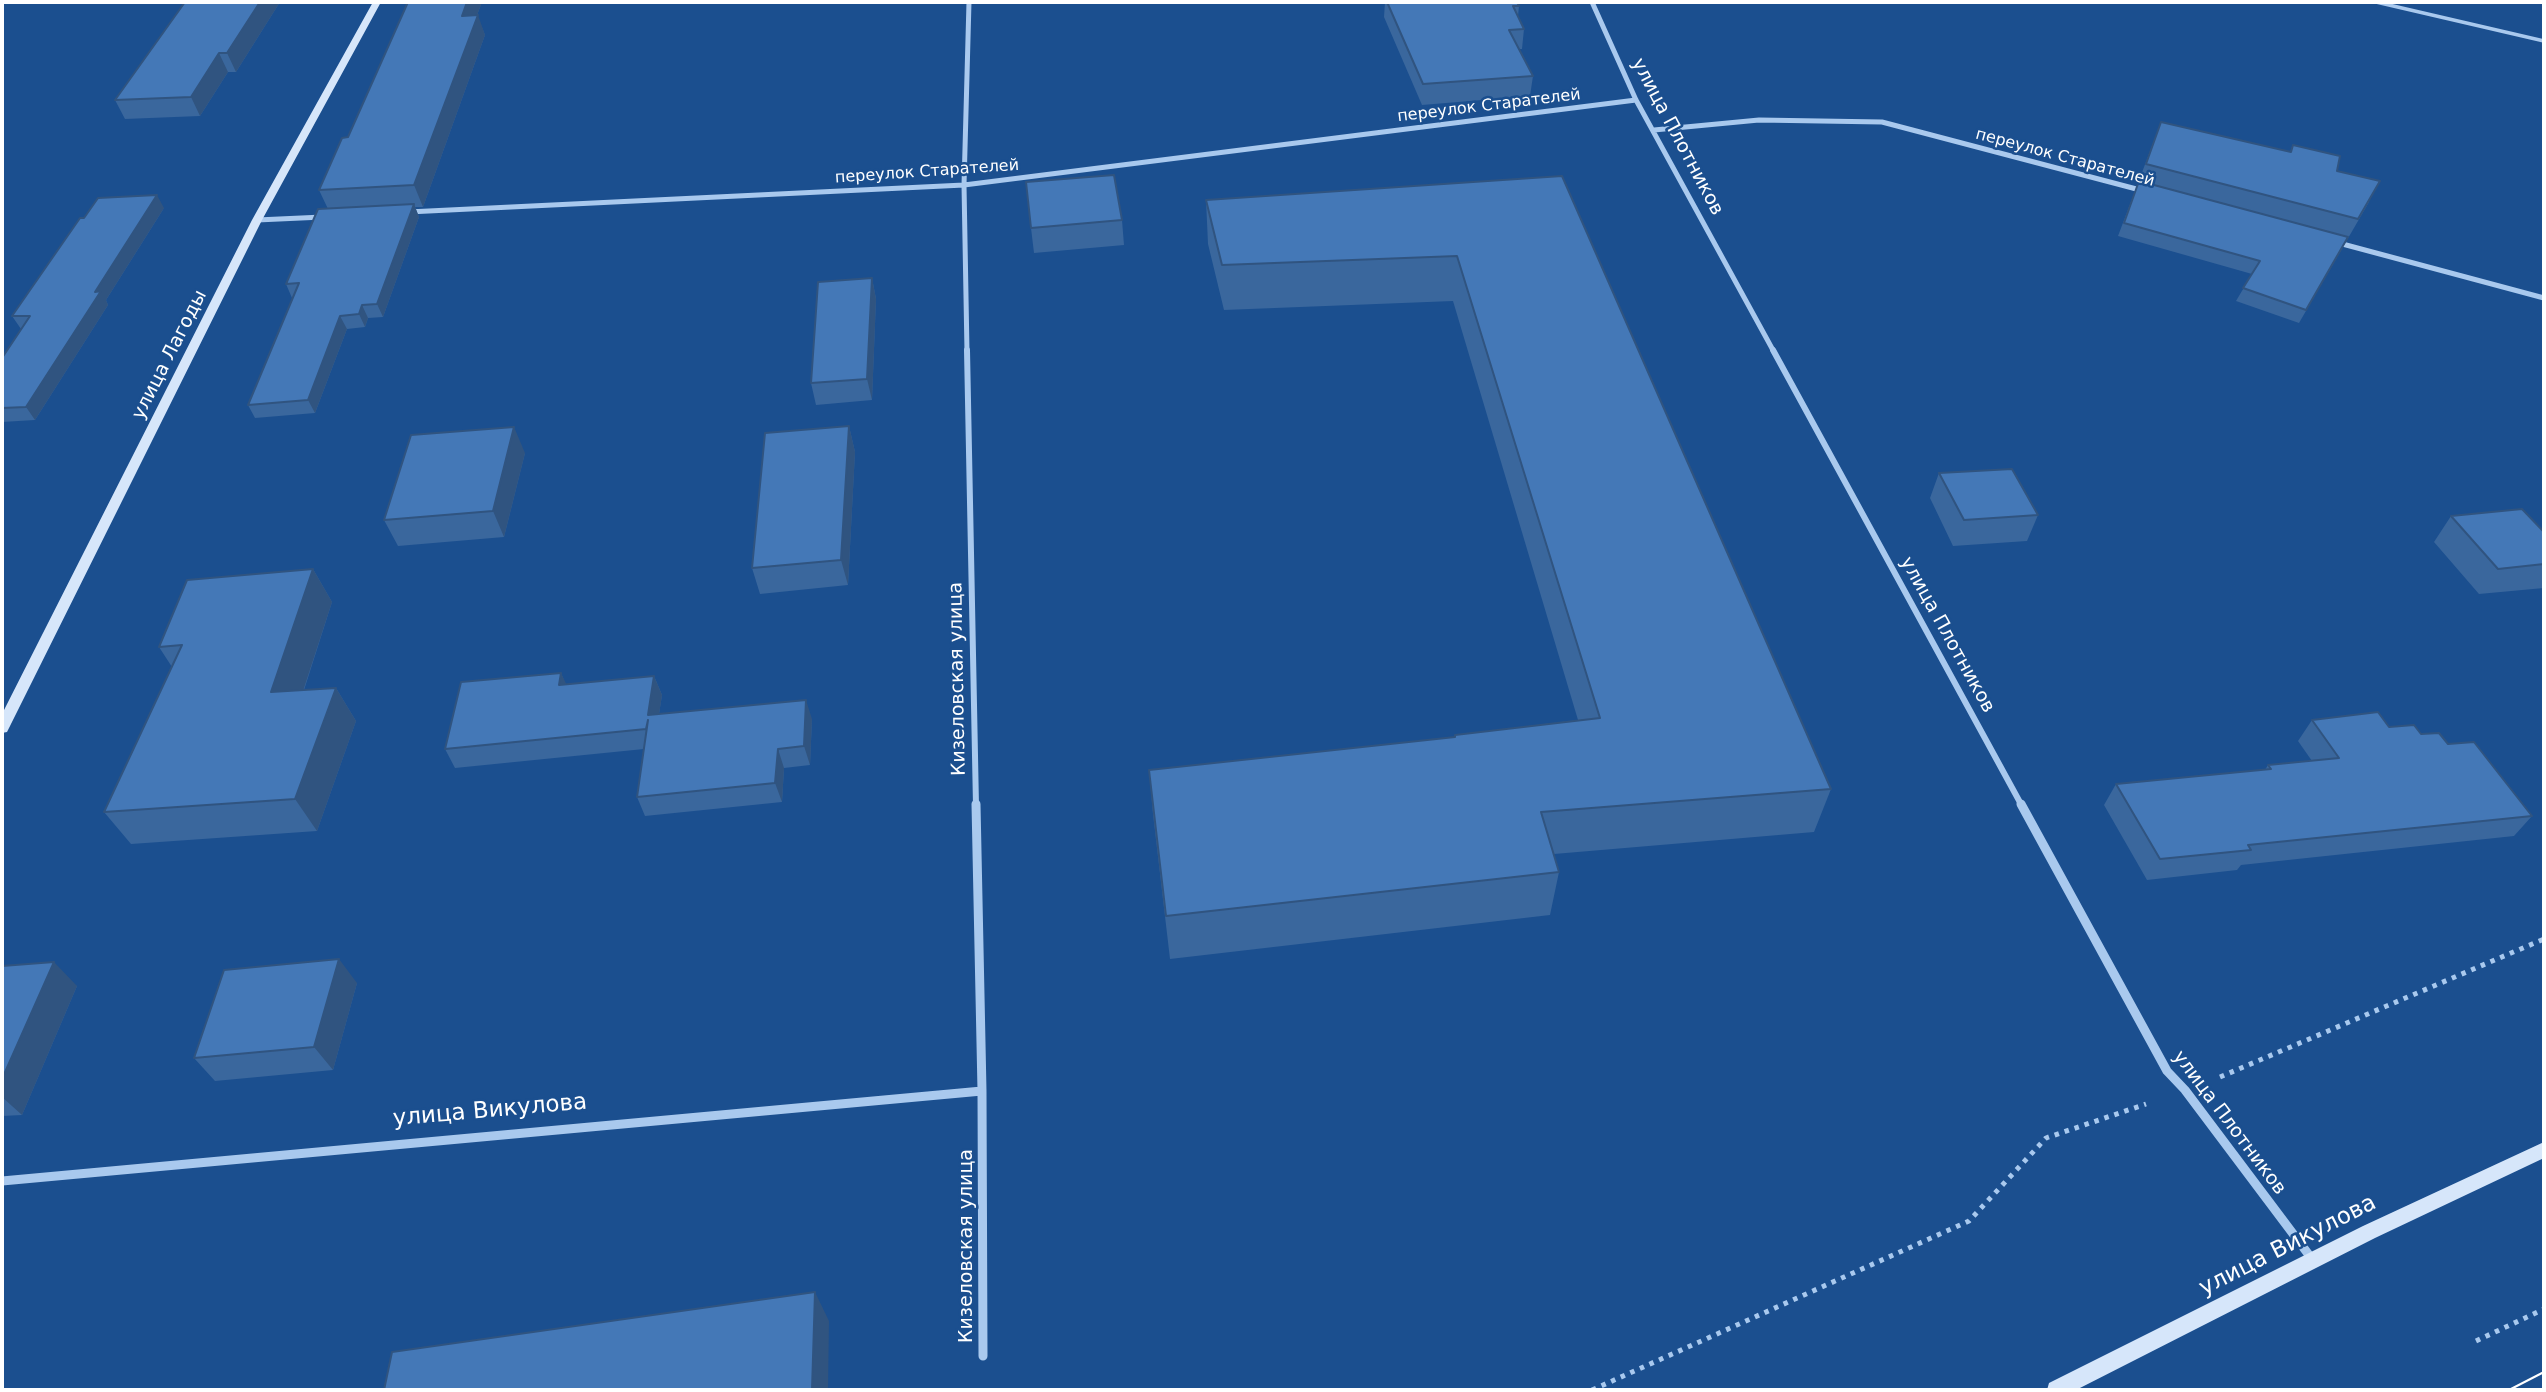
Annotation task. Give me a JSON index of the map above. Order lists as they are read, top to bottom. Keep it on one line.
{"streets":{"street":["переулок Старателей","улица Плотников","улица Лагоды","Кизеловская улица","улица Викулова"]},"crossings":[["переулок Старателей","улица Плотников"],["переулок Старателей","Кизеловская улица"],["улица Плотников","улица Викулова"],["Кизеловская улица","улица Викулова"]]}
